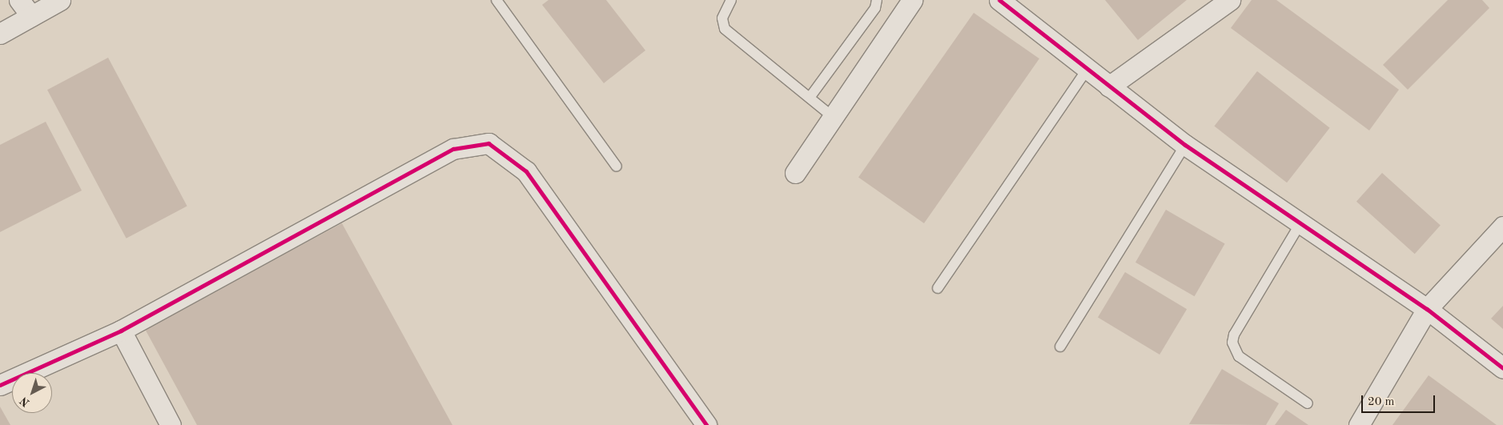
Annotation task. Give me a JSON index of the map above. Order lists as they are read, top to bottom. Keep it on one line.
{"scale_bar":"20 m","north":"bottom left"}
